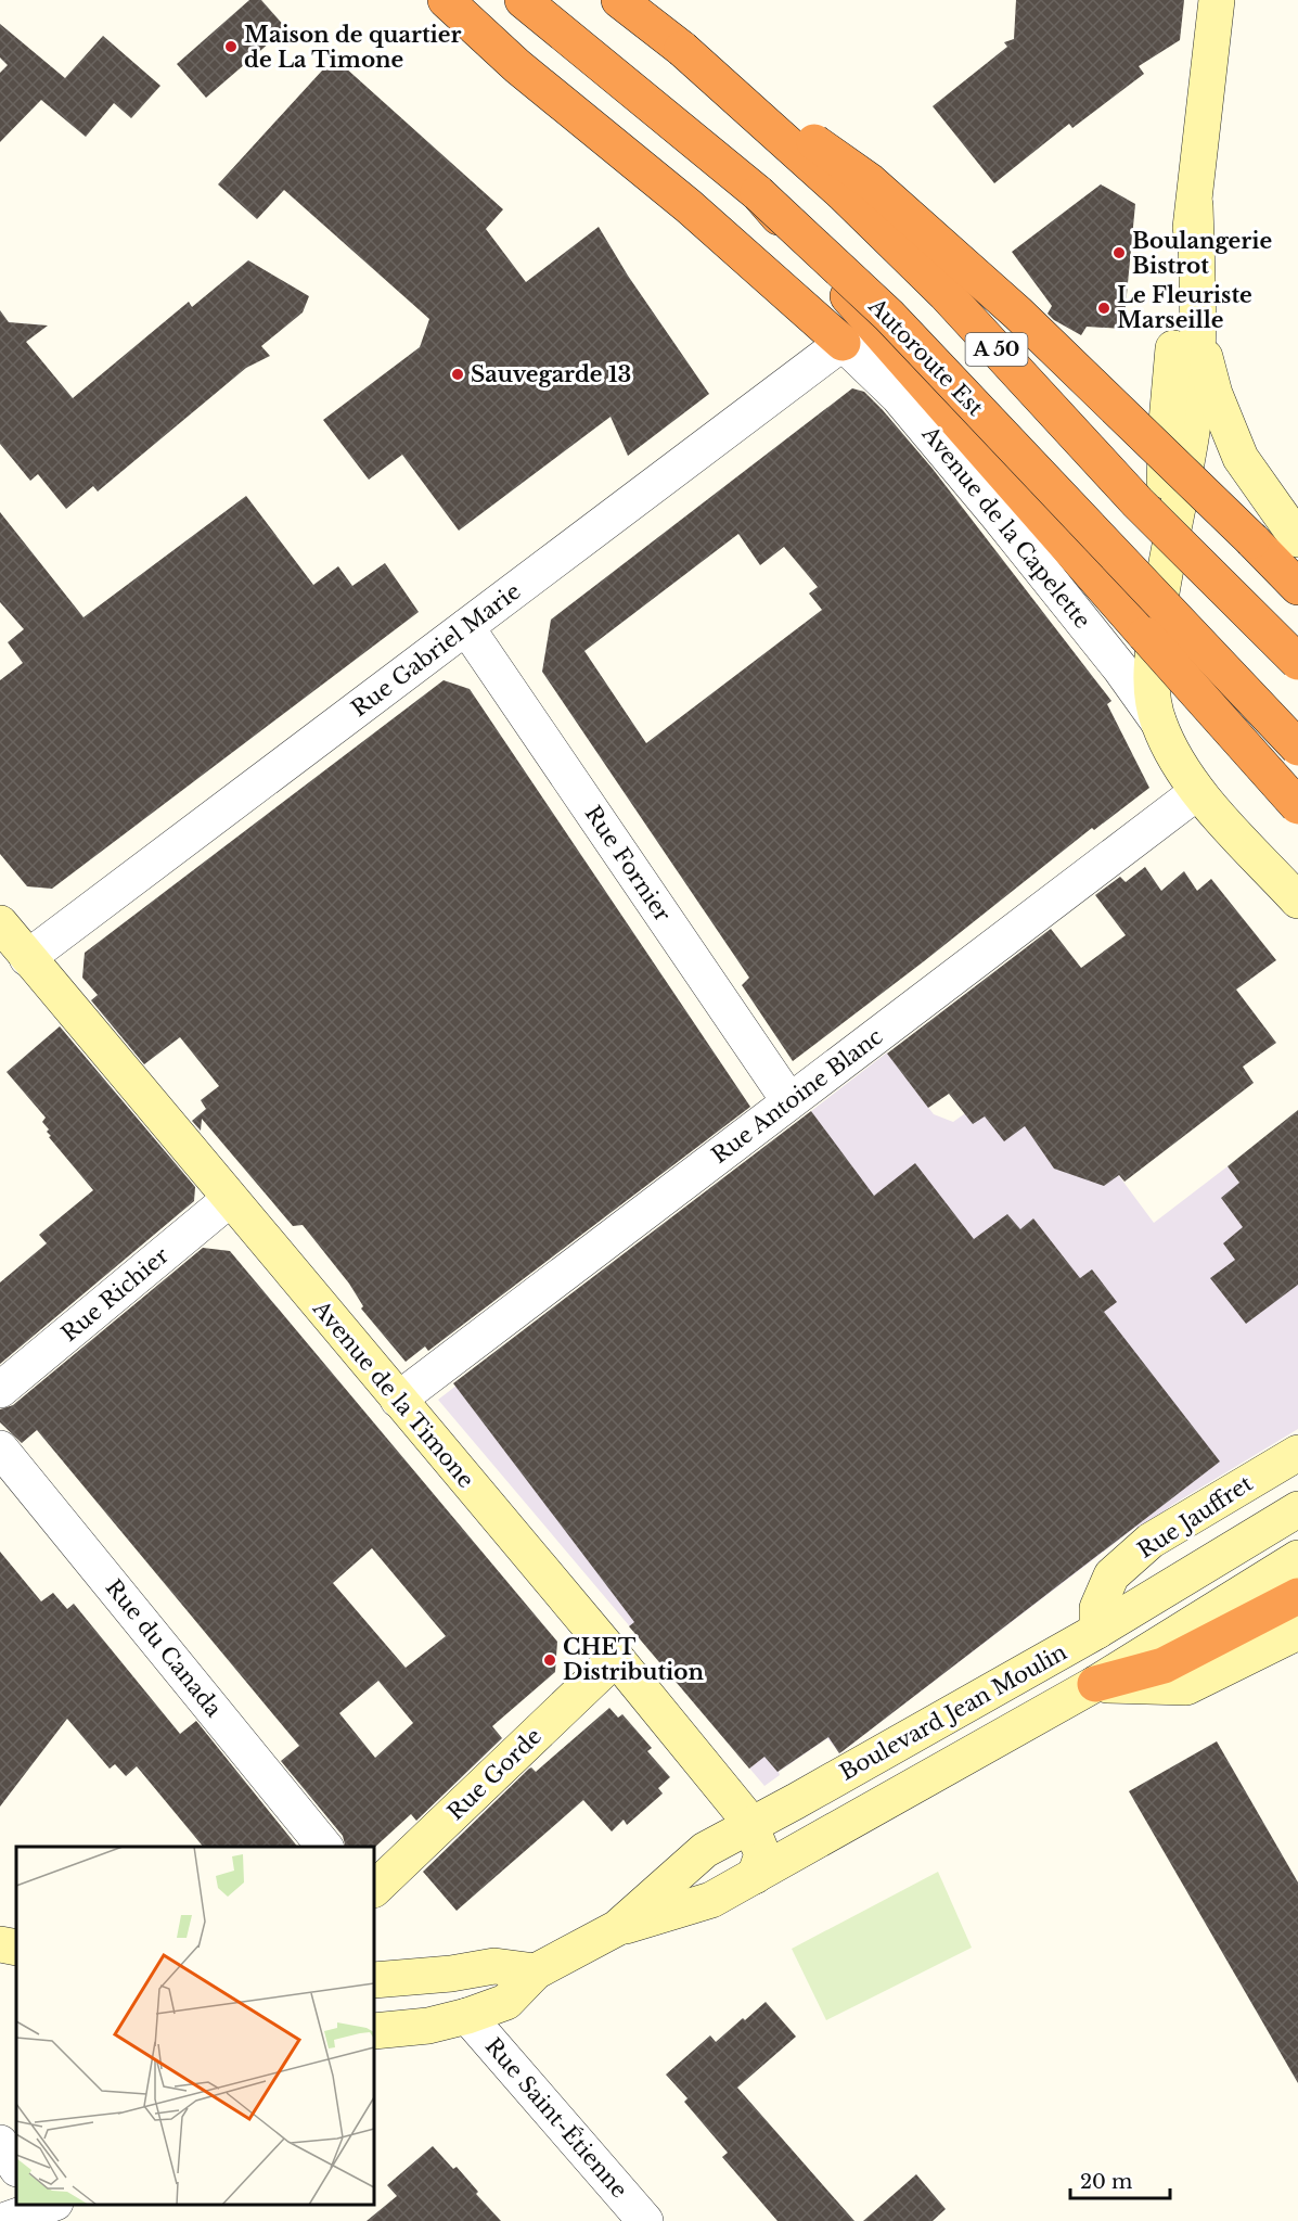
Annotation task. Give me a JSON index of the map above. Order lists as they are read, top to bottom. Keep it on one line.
{"streets":{"highway":["A 50","Autoroute Est"],"street":["Avenue de la Capelette","Rue Gabriel Marie","Rue Fornier","Rue Antoine Blanc","Rue Richier","Avenue de la Timone","Rue Jauffret","Rue du Canada","Boulevard Jean Moulin","Rue Gorde","Rue Saint-Étienne"]},"crossings":[["Avenue de la Capelette","Rue Gabriel Marie"],["Avenue de la Capelette","Rue Antoine Blanc"],["Rue Gabriel Marie","Rue Fornier"],["Rue Gabriel Marie","Avenue de la Timone"],["Rue Fornier","Rue Antoine Blanc"],["Rue Antoine Blanc","Avenue de la Timone"],["Rue Richier","Avenue de la Timone"],["Avenue de la Timone","Boulevard Jean Moulin"],["Avenue de la Timone","Rue Gorde"],["Rue Jauffret","Boulevard Jean Moulin"],["Boulevard Jean Moulin","Rue Saint-Étienne"]],"places":["Maison de quartier de La Timone","Boulangerie Bistrot","Le Fleuriste Marseille","Sauvegarde 13","CHET Distribution"],"scale_bar":"20 m"}
